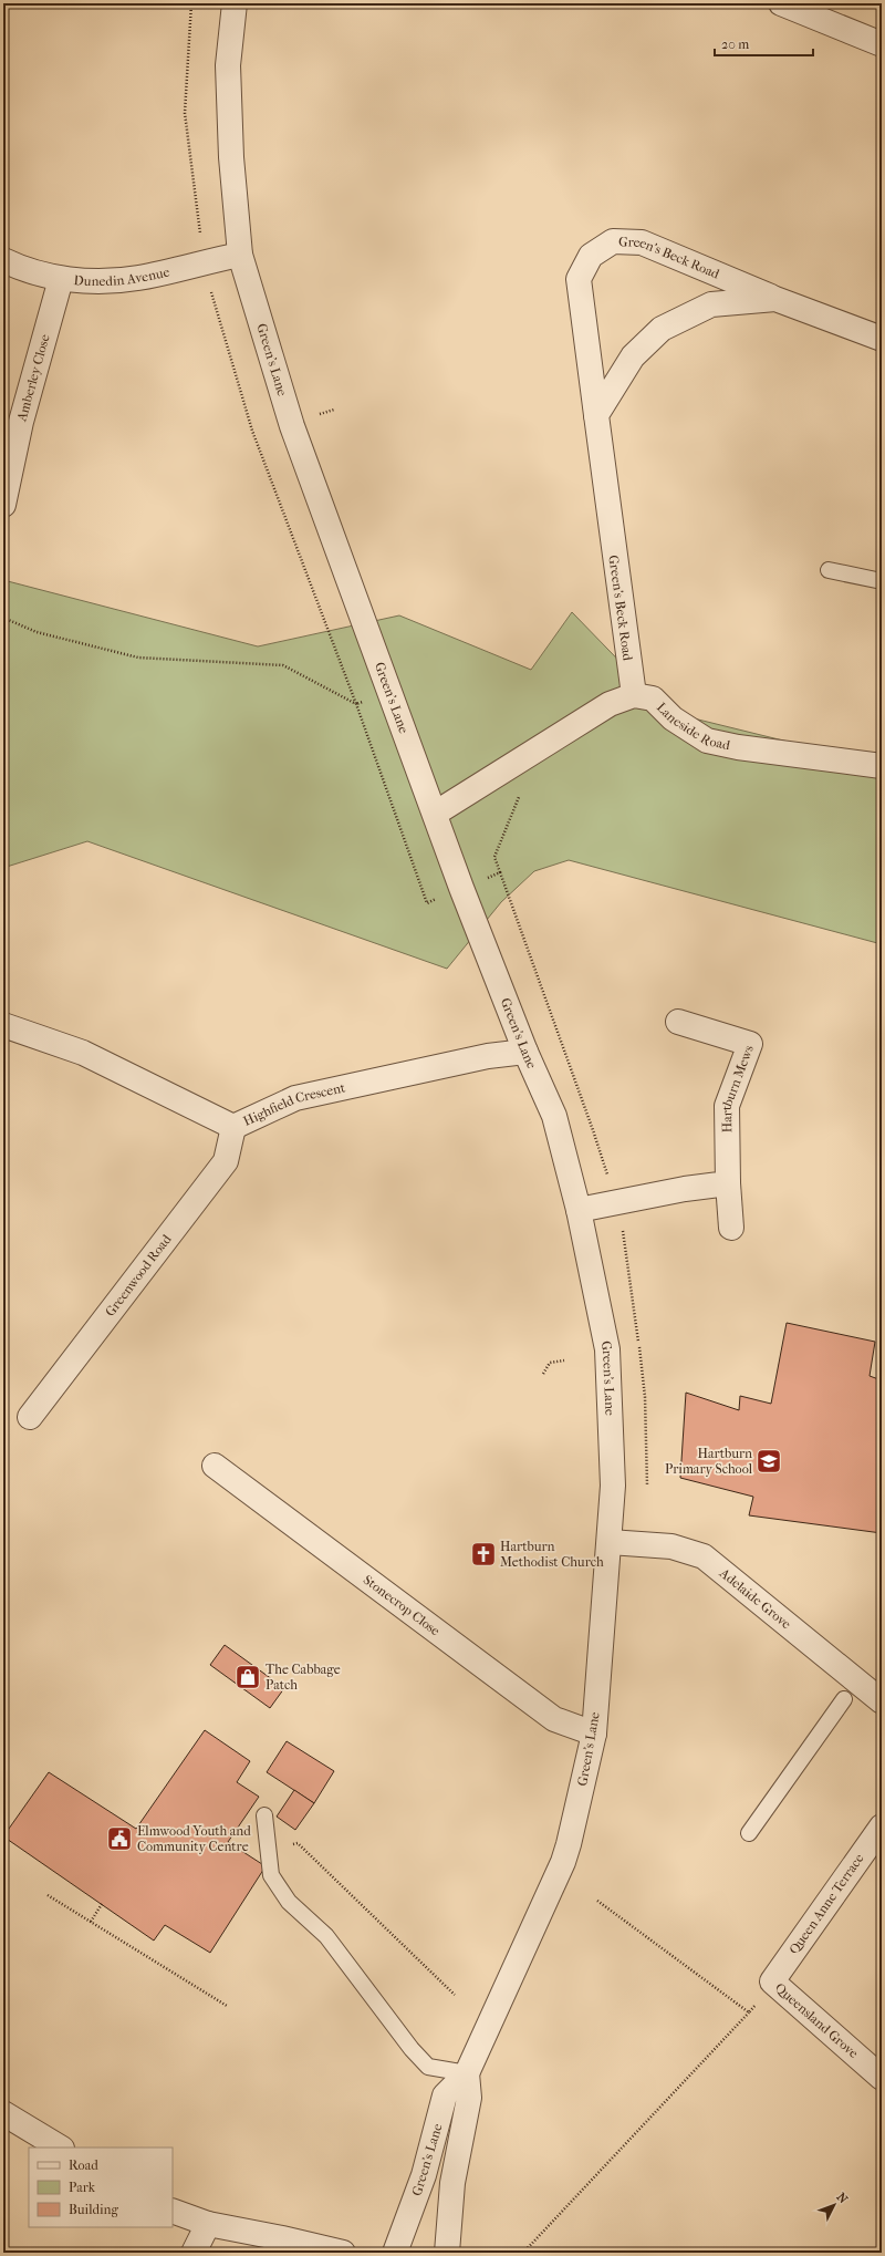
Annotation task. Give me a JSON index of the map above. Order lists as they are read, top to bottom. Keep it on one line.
{"streets":{"street":["Green's Beck Road","Dunedin Avenue","Green's Lane","Amberley Close","Laneside Road","Hartburn Mews","Highfield Crescent","Greenwood Road","Adelaide Grove","Stonecrop Close","Queen Anne Terrace","Queensland Grove"]},"crossings":[["Green's Beck Road","Laneside Road"],["Dunedin Avenue","Green's Lane"],["Dunedin Avenue","Amberley Close"],["Green's Lane","Highfield Crescent"],["Green's Lane","Adelaide Grove"],["Green's Lane","Stonecrop Close"],["Highfield Crescent","Greenwood Road"],["Queen Anne Terrace","Queensland Grove"]],"places":{"school or university":["Hartburn Primary School"],"church":["Hartburn Methodist Church"],"shop":["The Cabbage Patch"],"public building":["Elmwood Youth and Community Centre"]},"legend":["Road","Park","Building"],"scale_bar":"20 m","north":"top right"}
